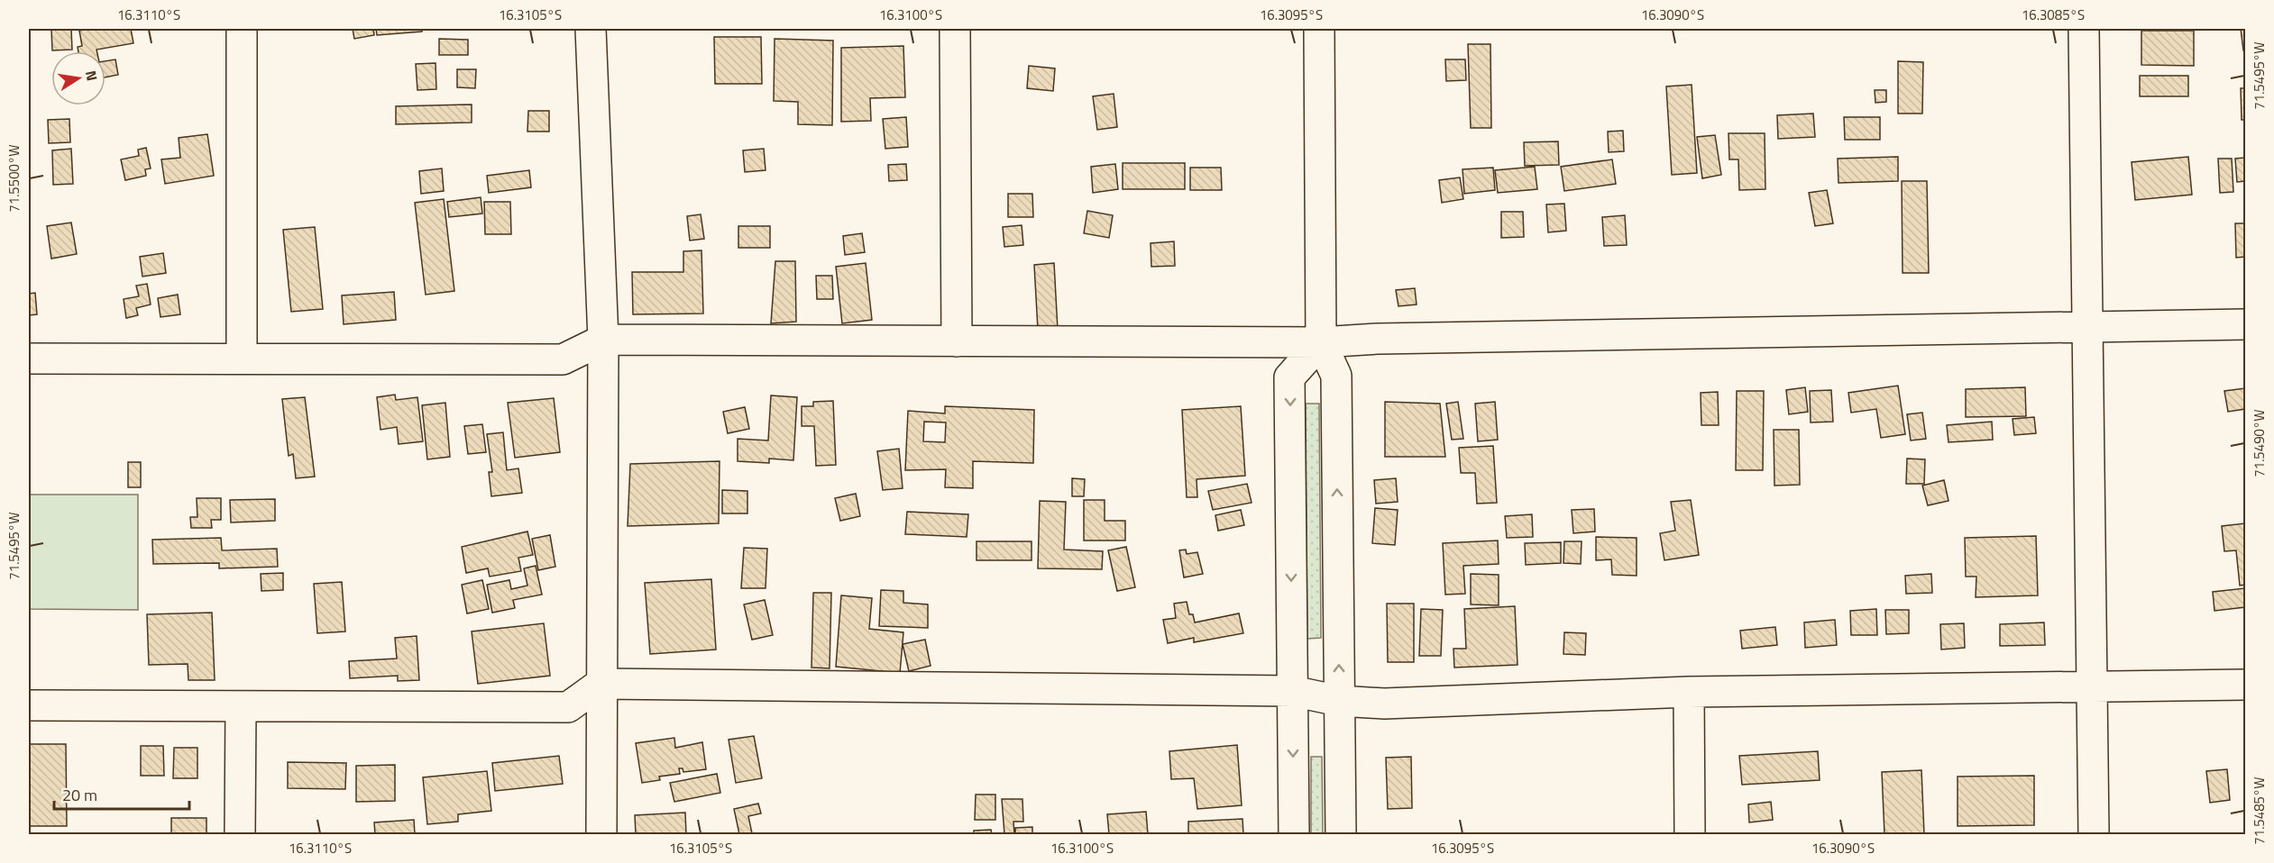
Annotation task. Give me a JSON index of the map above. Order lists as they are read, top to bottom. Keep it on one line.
{"scale_bar":"20 m","north":"right","coordinates":["16.3110°S","16.3105°S","16.3100°S","16.3095°S","16.3090°S","16.3085°S","71.5495°W","71.5500°W","71.5490°W","71.5485°W"]}
